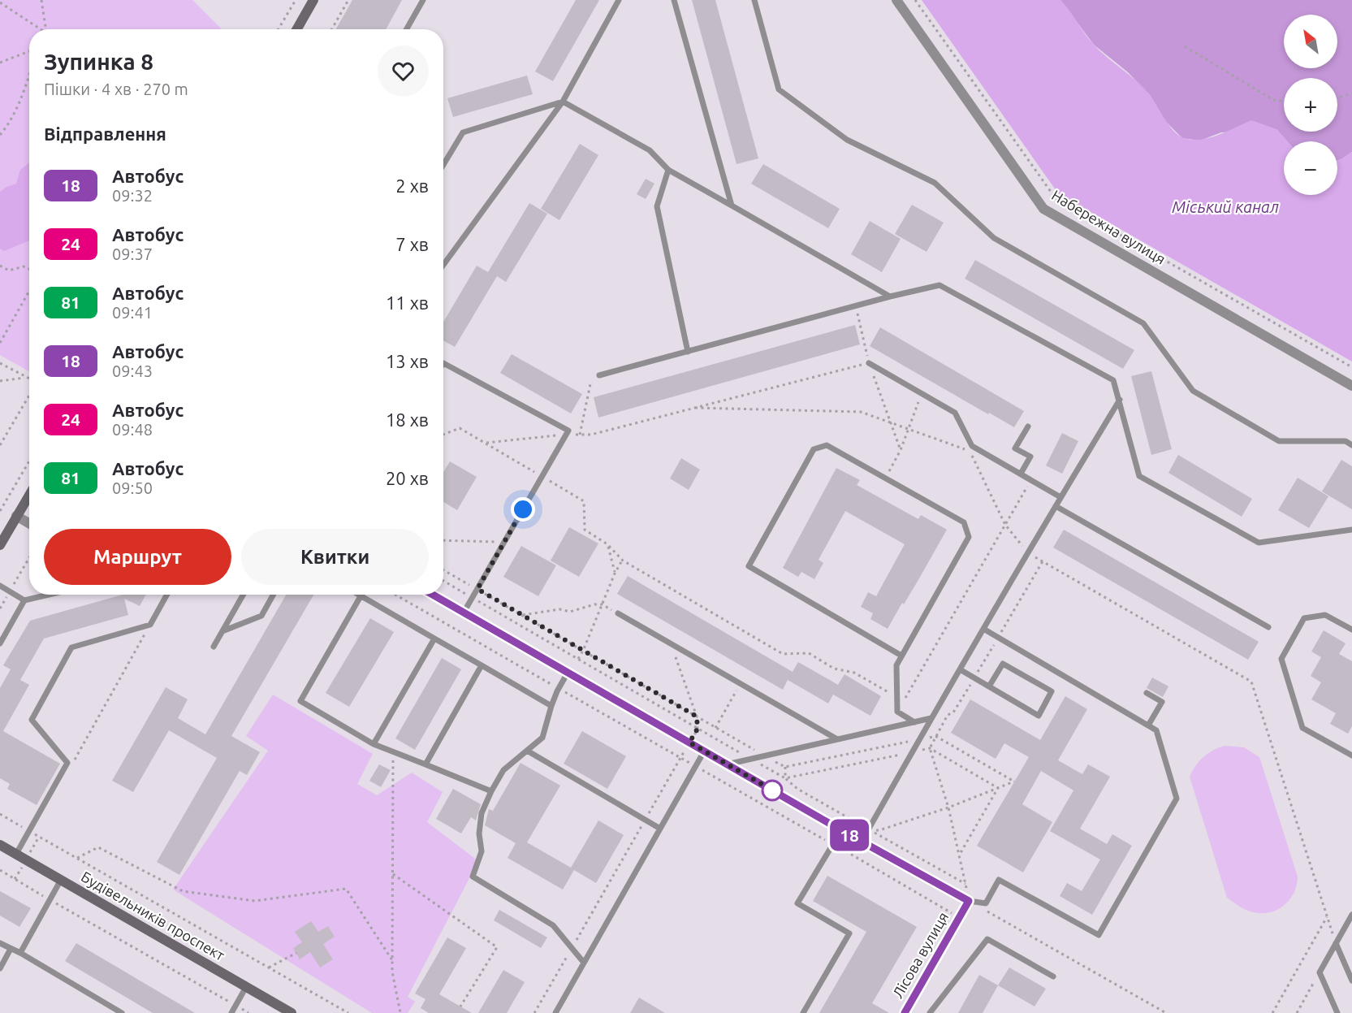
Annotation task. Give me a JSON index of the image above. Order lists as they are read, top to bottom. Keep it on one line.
{"streets":{"street":["Набережна вулиця","Будівельників проспект","Лісова вулиця"]},"water":["Міський канал"],"lines":["bus line 18"],"north":"top left","page":{"on_map":"18","map_buttons":["+","−"],"heading":[["Зупинка 8","Пішки · 4 хв · 270 m"],"Відправлення"],"list":[{"mark":"18","name":"Автобус","note":"09:32","value":"2 хв"},{"mark":"24","name":"Автобус","note":"09:37","value":"7 хв"},{"mark":"81","name":"Автобус","note":"09:41","value":"11 хв"},{"mark":"18","name":"Автобус","note":"09:43","value":"13 хв"},{"mark":"24","name":"Автобус","note":"09:48","value":"18 хв"},{"mark":"81","name":"Автобус","note":"09:50","value":"20 хв"}],"buttons":["Маршрут","Квитки"]}}
